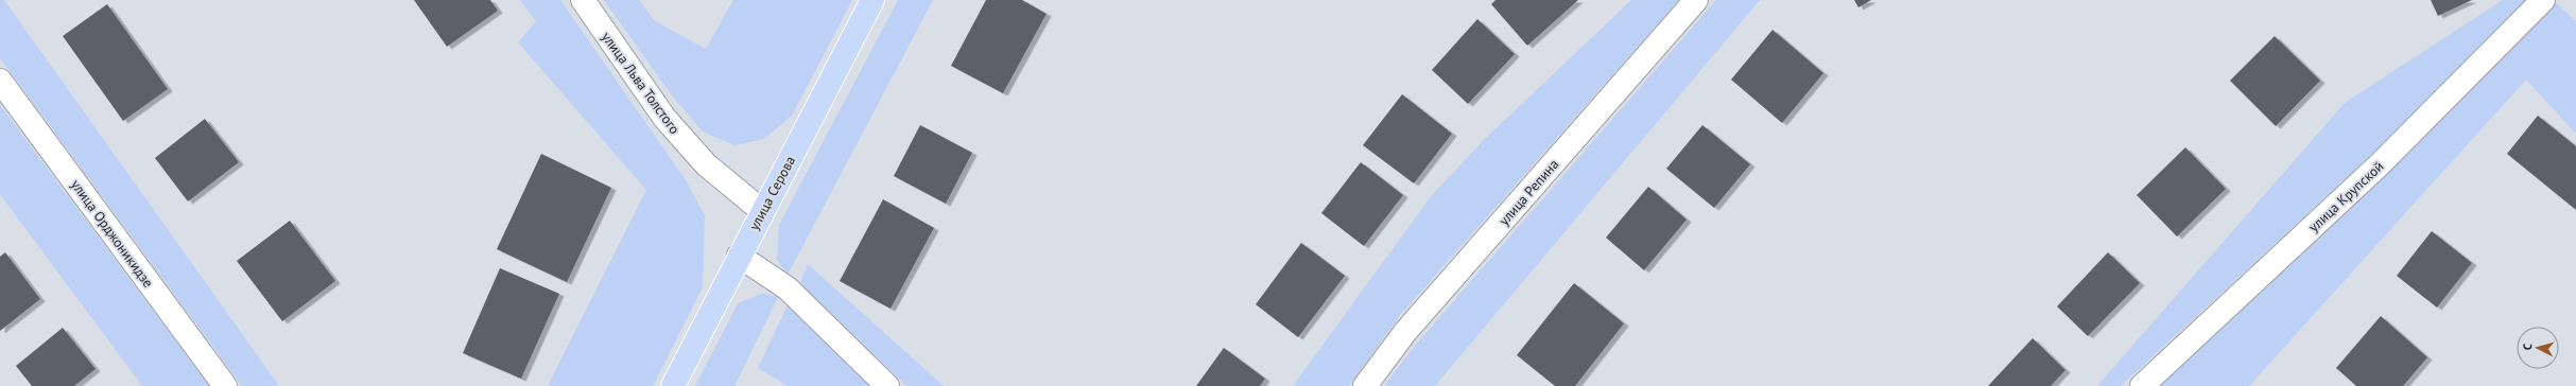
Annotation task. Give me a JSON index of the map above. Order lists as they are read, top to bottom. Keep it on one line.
{"streets":{"main road":["улица Серова"],"street":["улица Льва Толстого","улица Репина","улица Крупской","улица Орджоникидзе"]},"crossings":[["улица Льва Толстого","улица Серова"]],"north":"left"}
